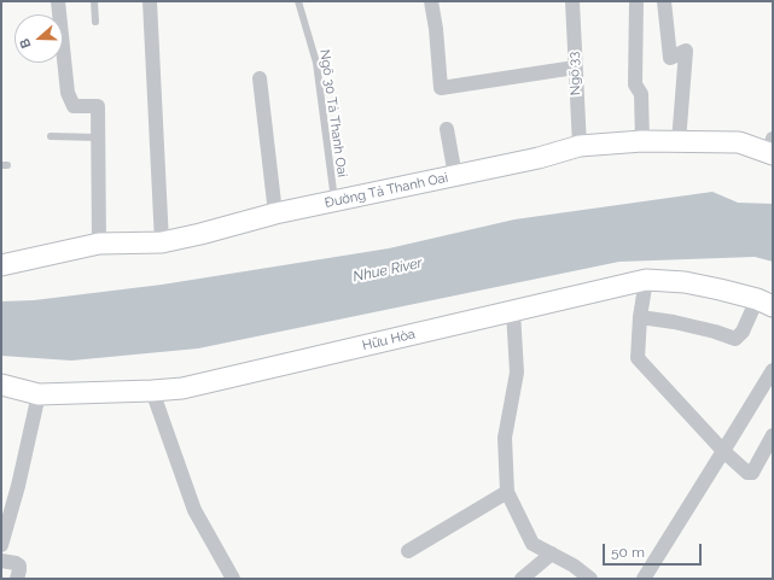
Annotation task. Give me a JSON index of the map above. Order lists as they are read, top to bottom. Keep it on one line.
{"streets":{"street":["Ngõ 33","Đường Tả Thanh Oai","Hữu Hòa"],"lane":["Ngõ 30 Tả Thanh Oai"]},"crossings":[["Ngõ 33","Đường Tả Thanh Oai"],["Ngõ 30 Tả Thanh Oai","Đường Tả Thanh Oai"]],"water":["Nhue River"],"scale_bar":"50 m","north":"left"}
